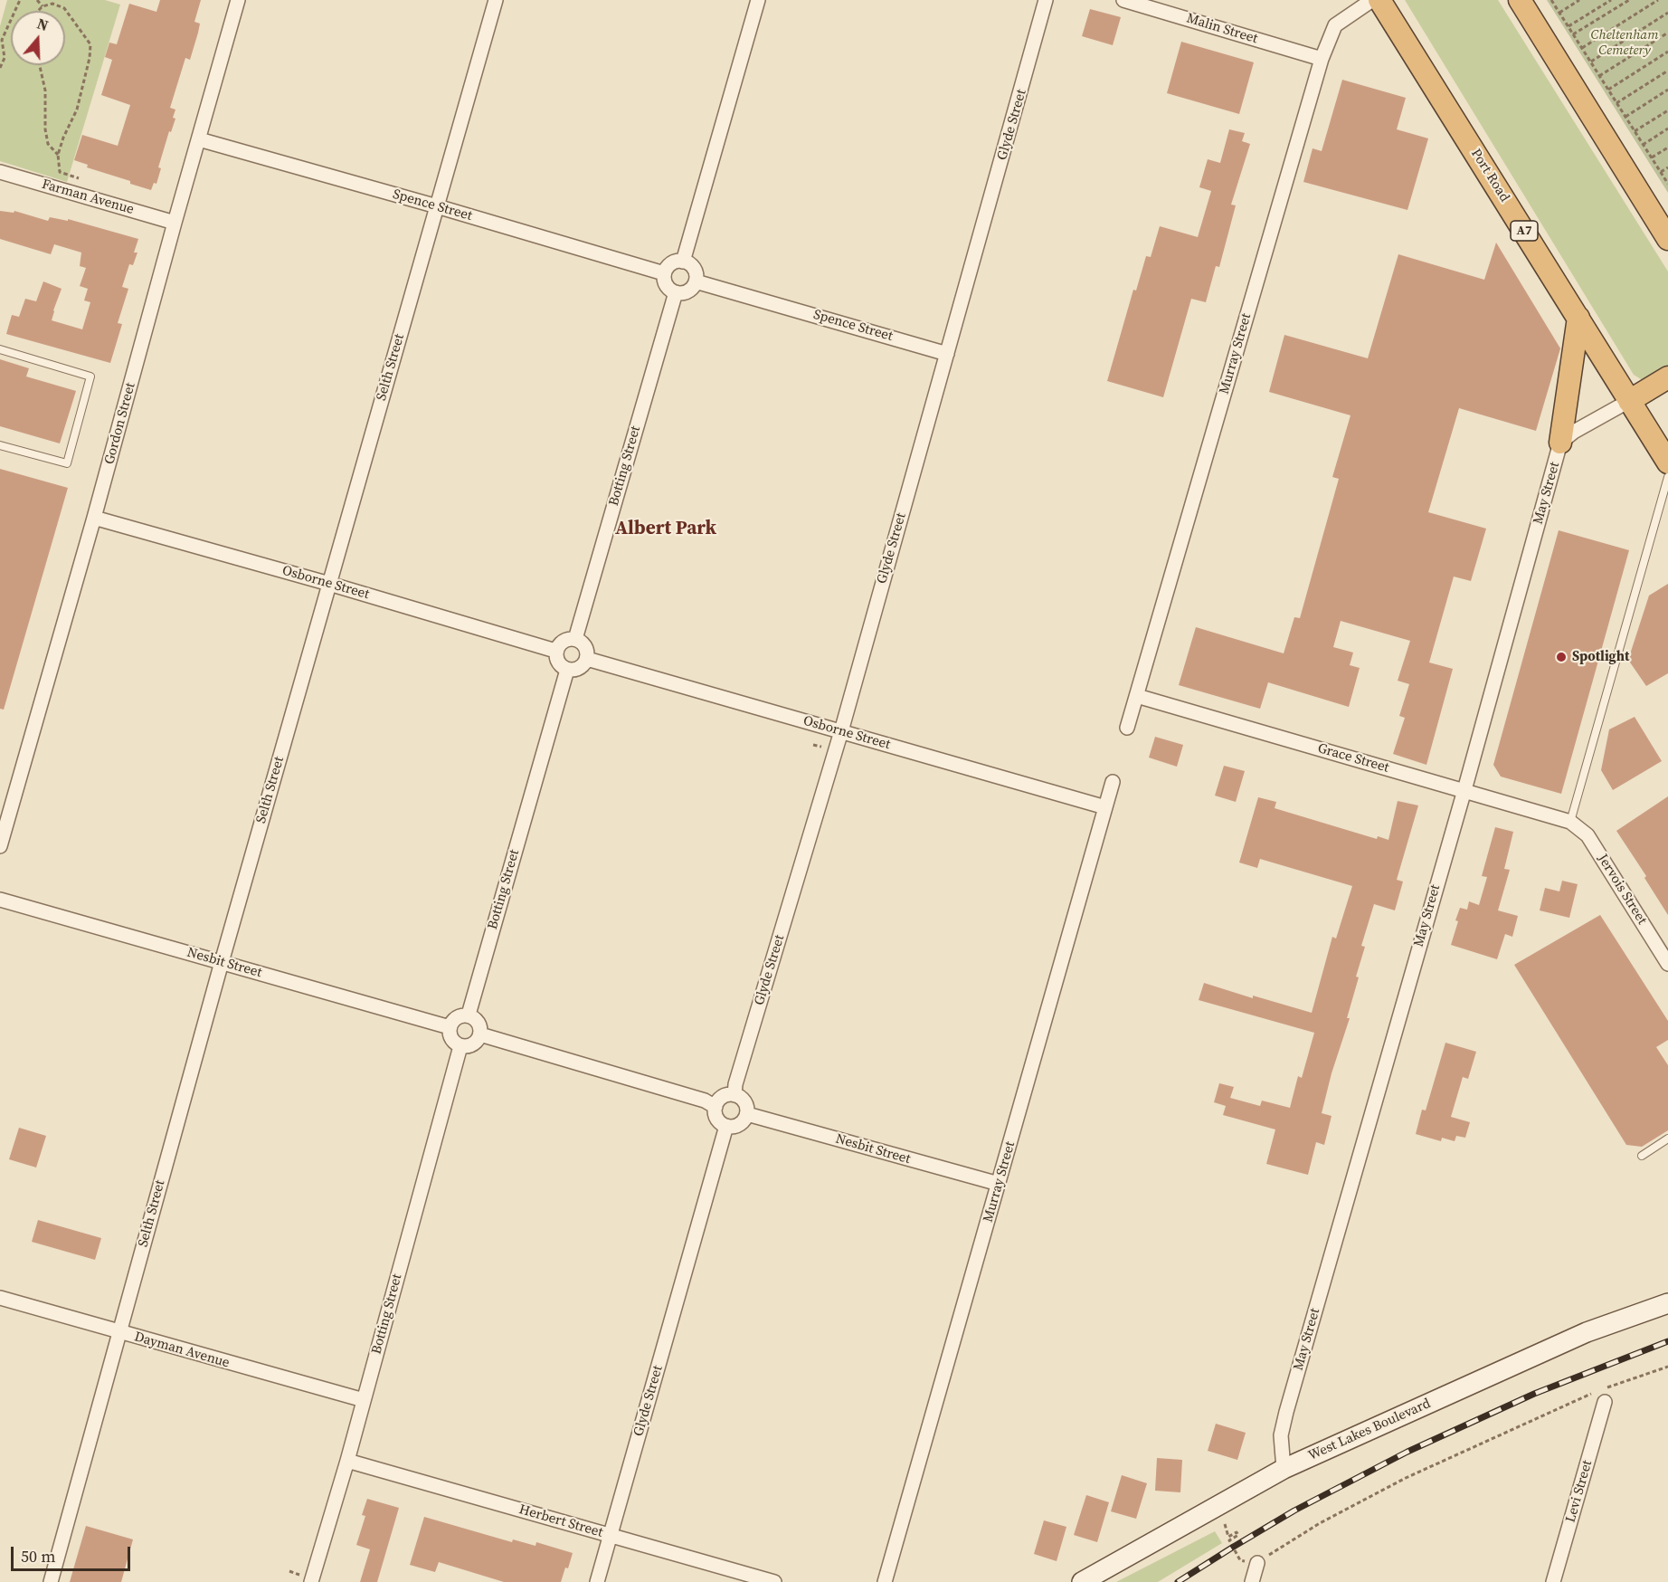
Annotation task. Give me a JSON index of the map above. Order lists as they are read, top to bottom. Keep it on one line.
{"streets":{"highway":["Port Road","A7"],"main road":["West Lakes Boulevard"],"street":["Malin Street","Glyde Street","Farman Avenue","Spence Street","Murray Street","Selth Street","Gordon Street","Botting Street","May Street","Osborne Street","Grace Street","Jervois Street","Nesbit Street","Dayman Avenue","Levi Street","Herbert Street"]},"crossings":[["Malin Street","Murray Street"],["Glyde Street","Spence Street"],["Glyde Street","Osborne Street"],["Glyde Street","Nesbit Street"],["Glyde Street","Herbert Street"],["Farman Avenue","Gordon Street"],["Spence Street","Selth Street"],["Spence Street","Gordon Street"],["Spence Street","Botting Street"],["Murray Street","Osborne Street"],["Murray Street","Grace Street"],["Murray Street","Nesbit Street"],["Selth Street","Osborne Street"],["Selth Street","Nesbit Street"],["Selth Street","Dayman Avenue"],["Gordon Street","Osborne Street"],["Botting Street","Osborne Street"],["Botting Street","Nesbit Street"],["Botting Street","Dayman Avenue"],["Botting Street","Herbert Street"],["May Street","Grace Street"],["May Street","West Lakes Boulevard"],["Grace Street","Jervois Street"]],"districts":["Albert Park"],"parks":["Cheltenham Cemetery"],"places":["Spotlight"],"scale_bar":"50 m","north":"top"}
